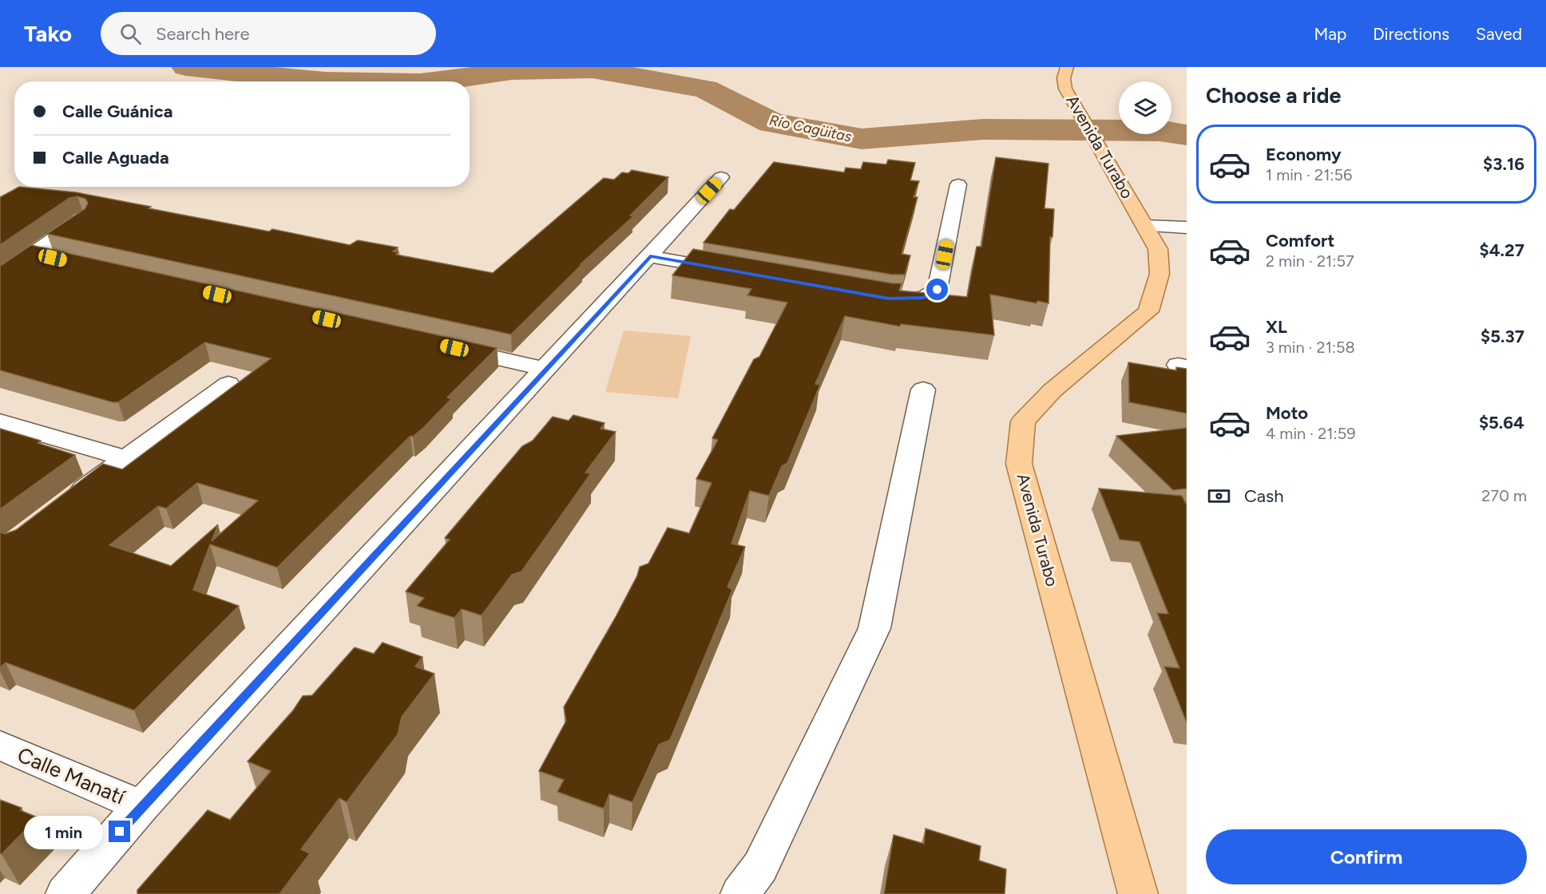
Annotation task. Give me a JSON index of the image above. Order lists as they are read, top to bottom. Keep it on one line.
{"streets":{"main road":["Avenida Turabo"],"street":["Calle Manatí"]},"water":["Río Cagüitas"],"page":{"header":"Tako","search":"Search here","nav":["Map","Directions","Saved"],"heading":"Choose a ride","banner":["Calle Guánica","Calle Aguada"],"list":[{"name":"Economy","note":"1 min · 21:56","value":"$3.16"},{"name":"Comfort","note":"2 min · 21:57","value":"$4.27"},{"name":"XL","note":"3 min · 21:58","value":"$5.37"},{"name":"Moto","note":"4 min · 21:59","value":"$5.64"}],"pay":["Cash","270 m"],"bubble":"1 min","buttons":"Confirm"}}
